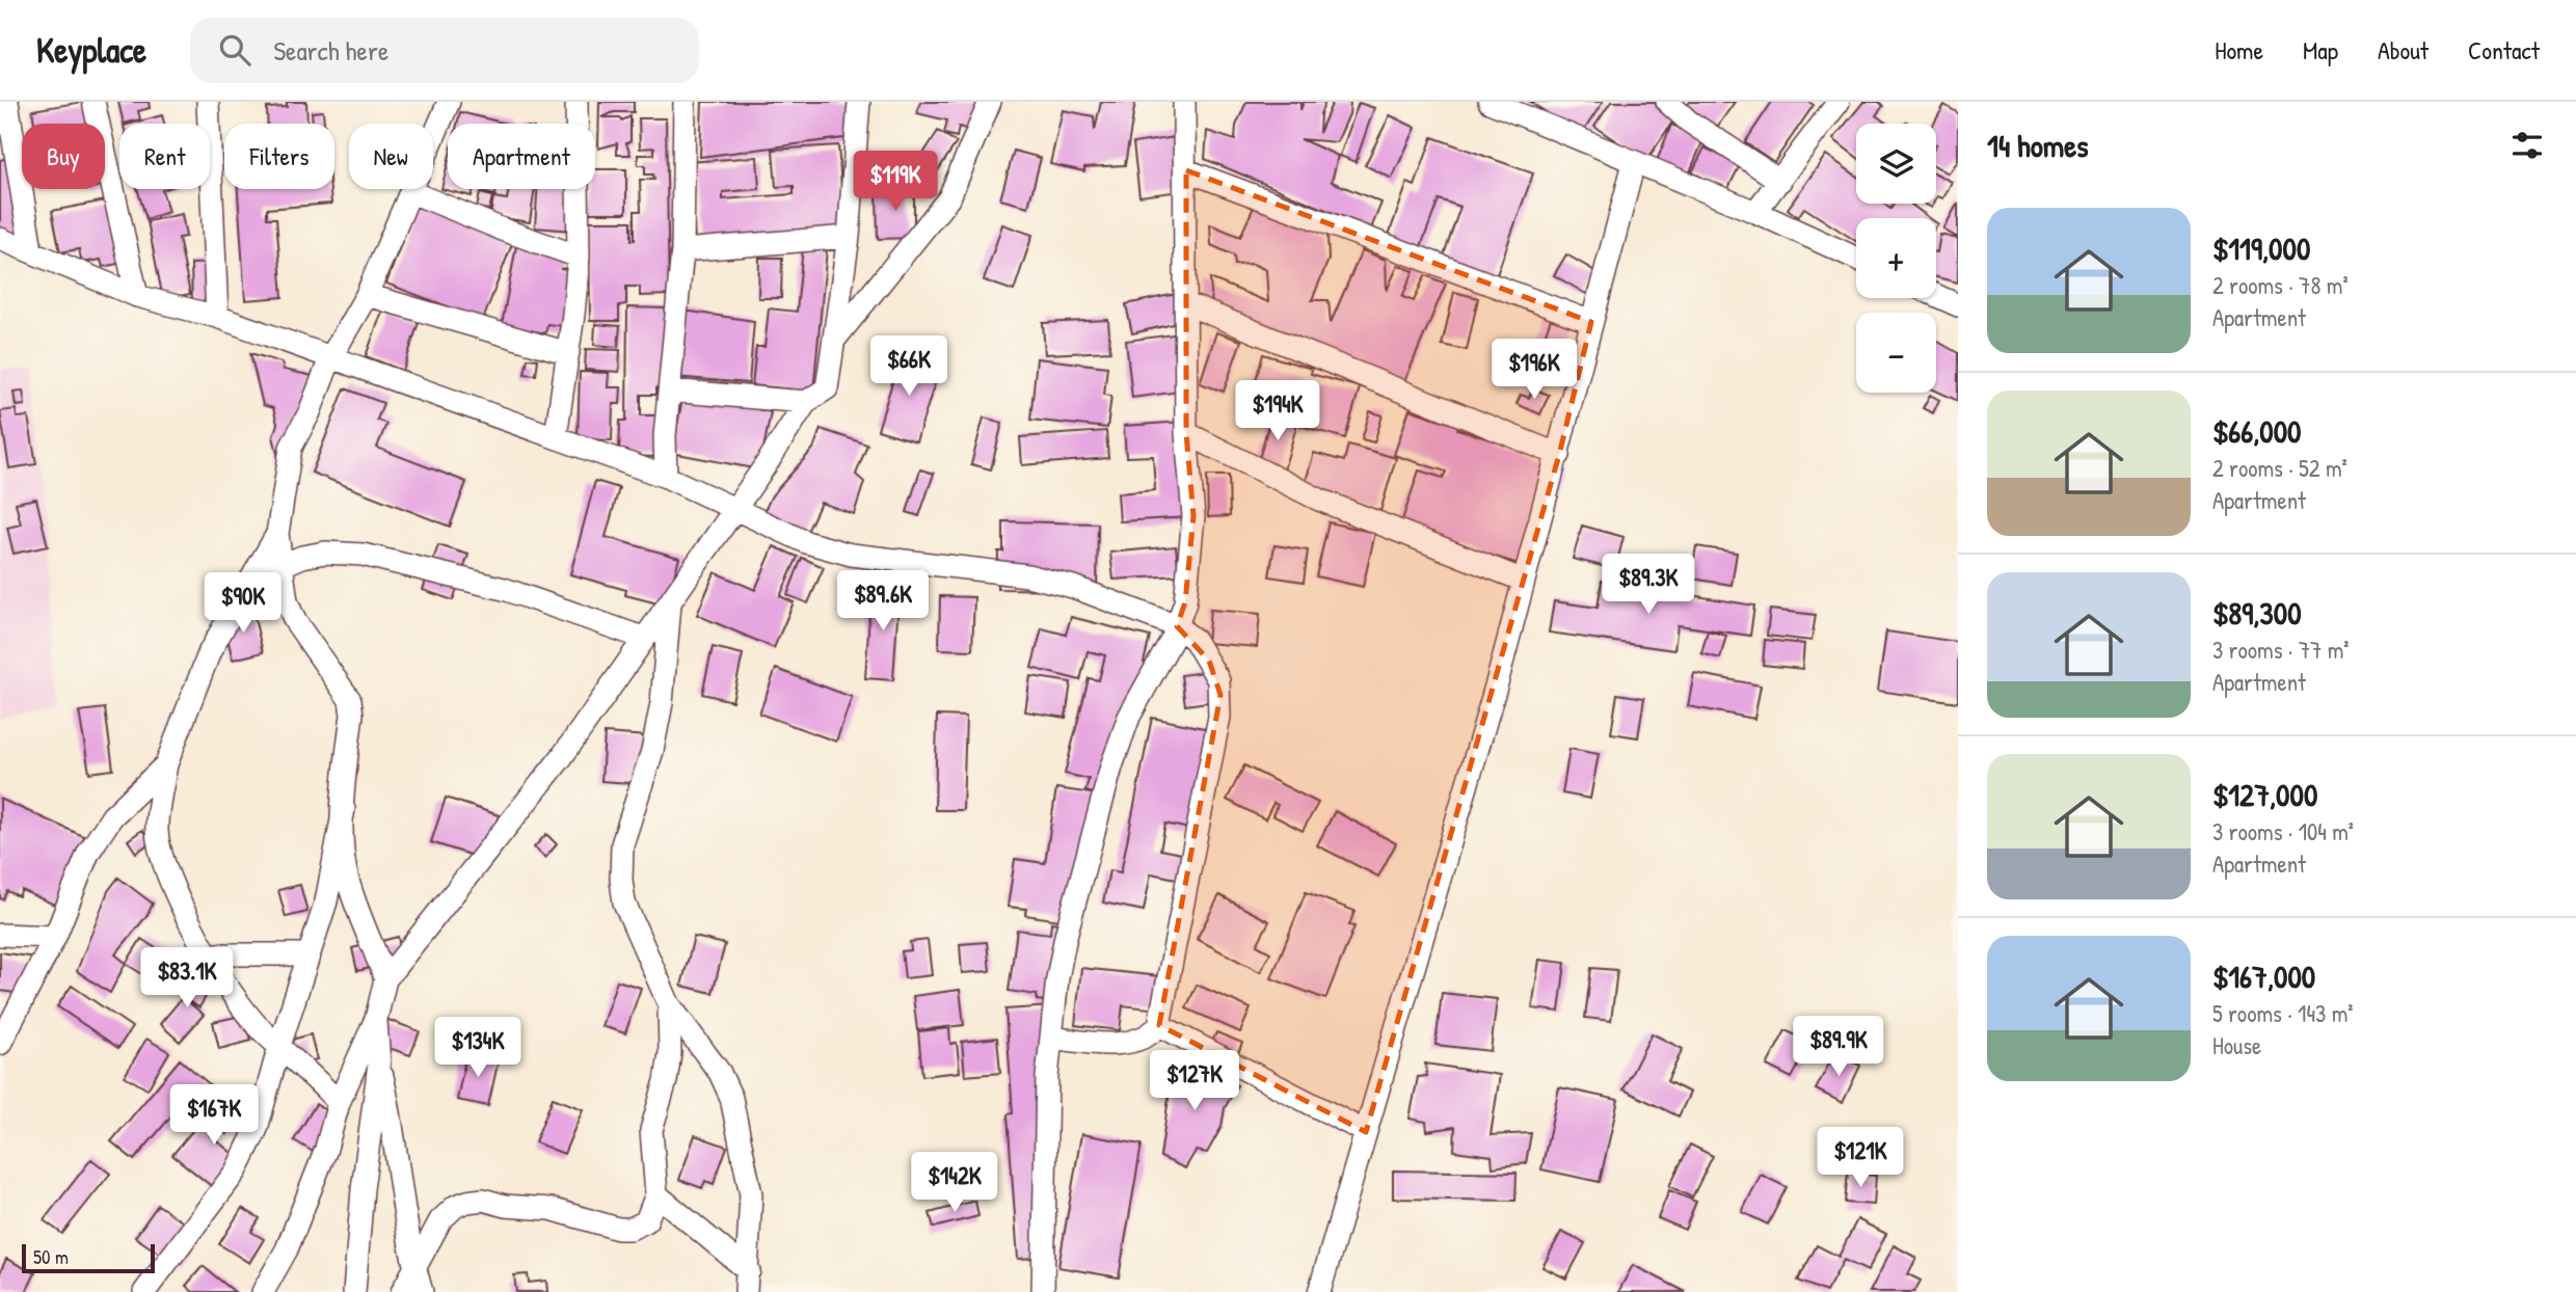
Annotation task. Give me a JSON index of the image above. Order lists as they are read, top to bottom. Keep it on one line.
{"scale_bar":"50 m","page":{"header":"Keyplace","search":"Search here","nav":["Home","Map","About","Contact"],"heading":"14 homes","map_buttons":["+","−"],"chip":["Buy","Rent","Filters","New","Apartment"],"price":["$119K","$66K","$196K","$194K","$89.3K","$89.6K","$90K","$83.1K","$89.9K","$134K","$127K","$167K","$121K","$142K"],"list":[{"name":"$119,000","note":"2 rooms · 78 m² · Apartment"},{"name":"$66,000","note":"2 rooms · 52 m² · Apartment"},{"name":"$89,300","note":"3 rooms · 77 m² · Apartment"},{"name":"$127,000","note":"3 rooms · 104 m² · Apartment"},{"name":"$167,000","note":"5 rooms · 143 m² · House"}],"scale":"50 m"}}
